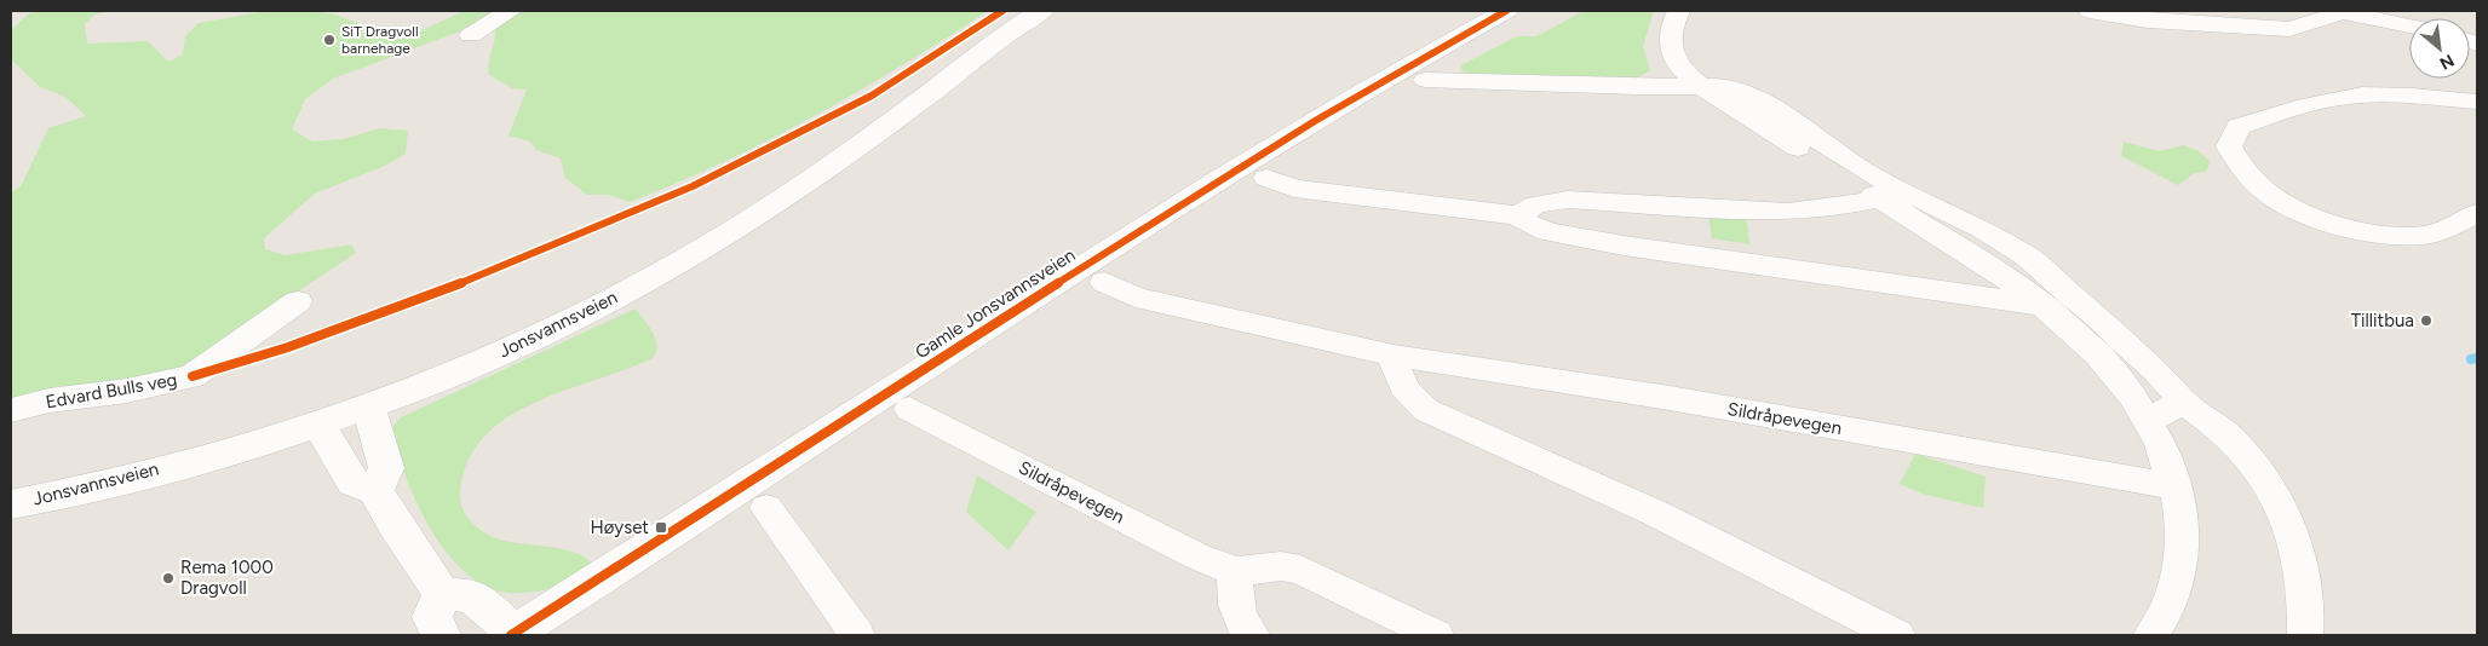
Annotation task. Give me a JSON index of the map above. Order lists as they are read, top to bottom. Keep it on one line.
{"streets":{"street":["Gamle Jonsvannsveien","Jonsvannsveien","Edvard Bulls veg","Sildråpevegen"]},"places":{"other":["SiT Dragvoll barnehage","Tillitbua","Rema 1000 Dragvoll"],"transit":["Høyset"]},"north":"bottom right"}
